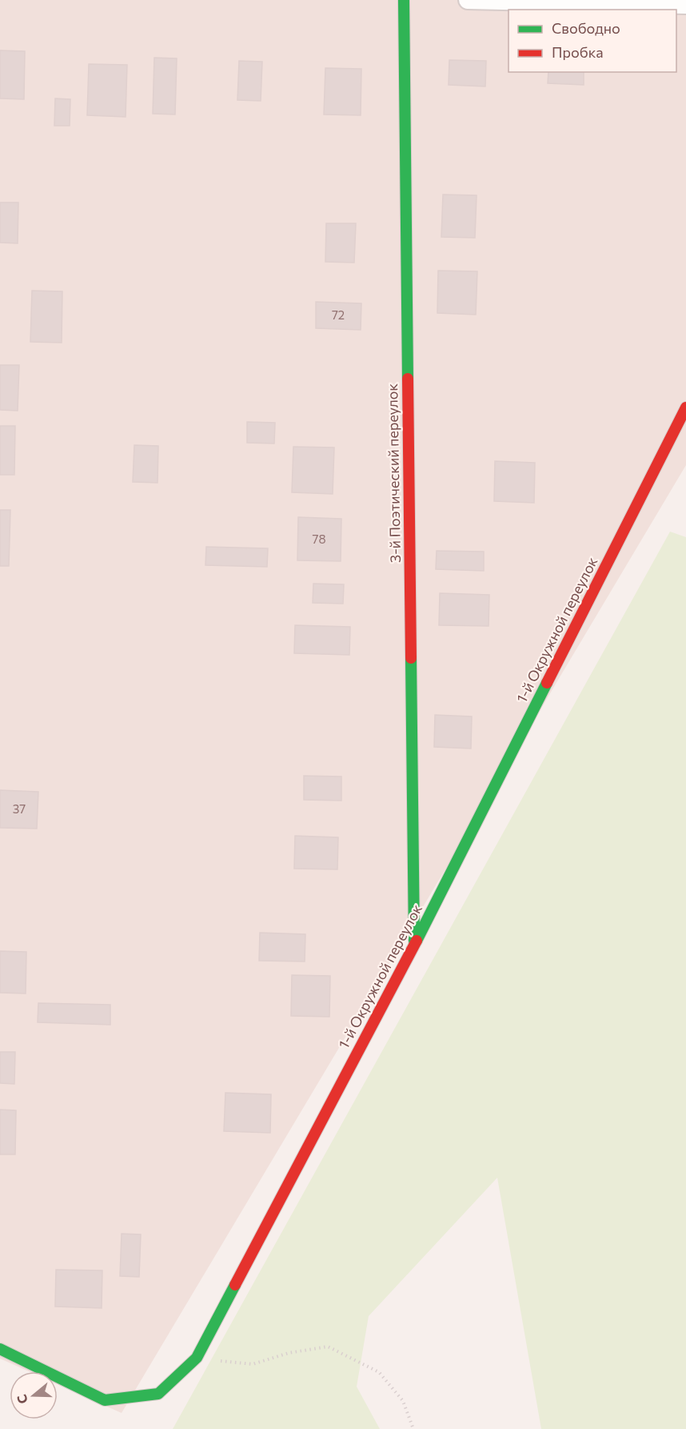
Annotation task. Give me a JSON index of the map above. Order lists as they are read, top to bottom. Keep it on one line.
{"streets":{"street":["3-й Поэтический переулок","1-й Окружной переулок"]},"crossings":[["3-й Поэтический переулок","1-й Окружной переулок"]],"house_numbers":["72","78","37"],"legend":["Свободно","Пробка"],"north":"left"}
